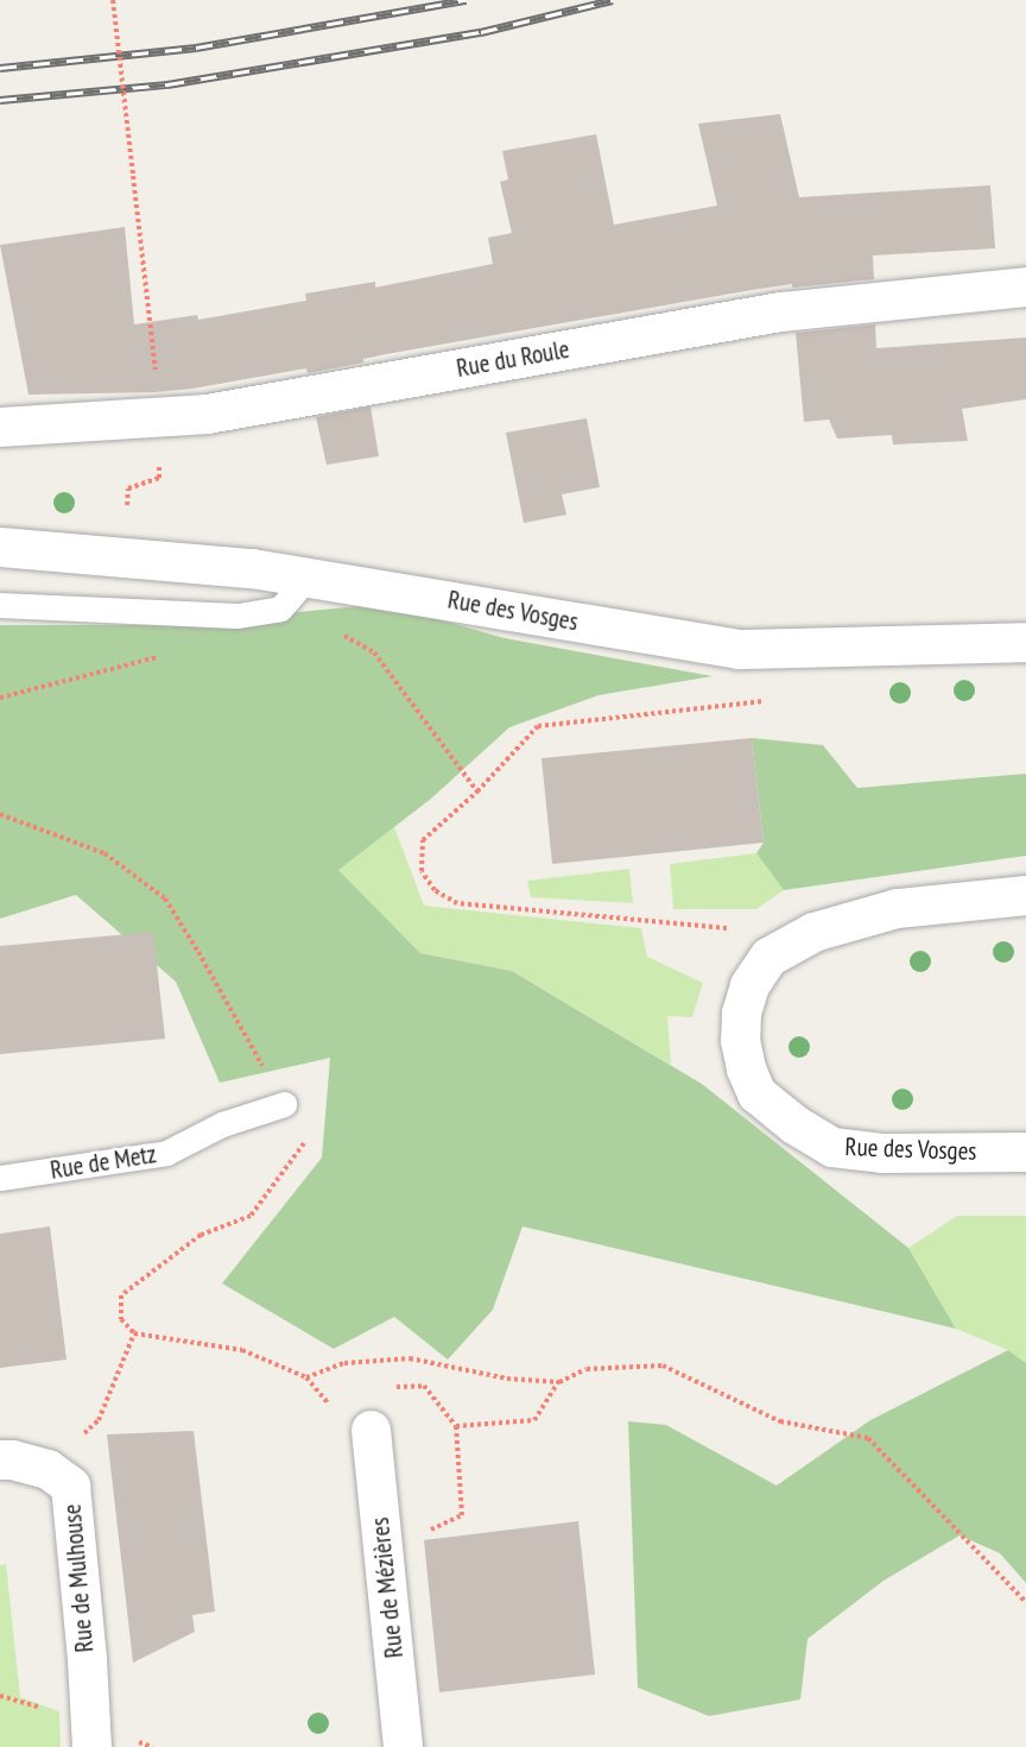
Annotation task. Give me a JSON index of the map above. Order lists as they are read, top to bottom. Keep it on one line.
{"streets":{"street":["Rue du Roule","Rue des Vosges","Rue de Mulhouse","Rue de Mézières"],"lane":["Rue de Metz"]}}
